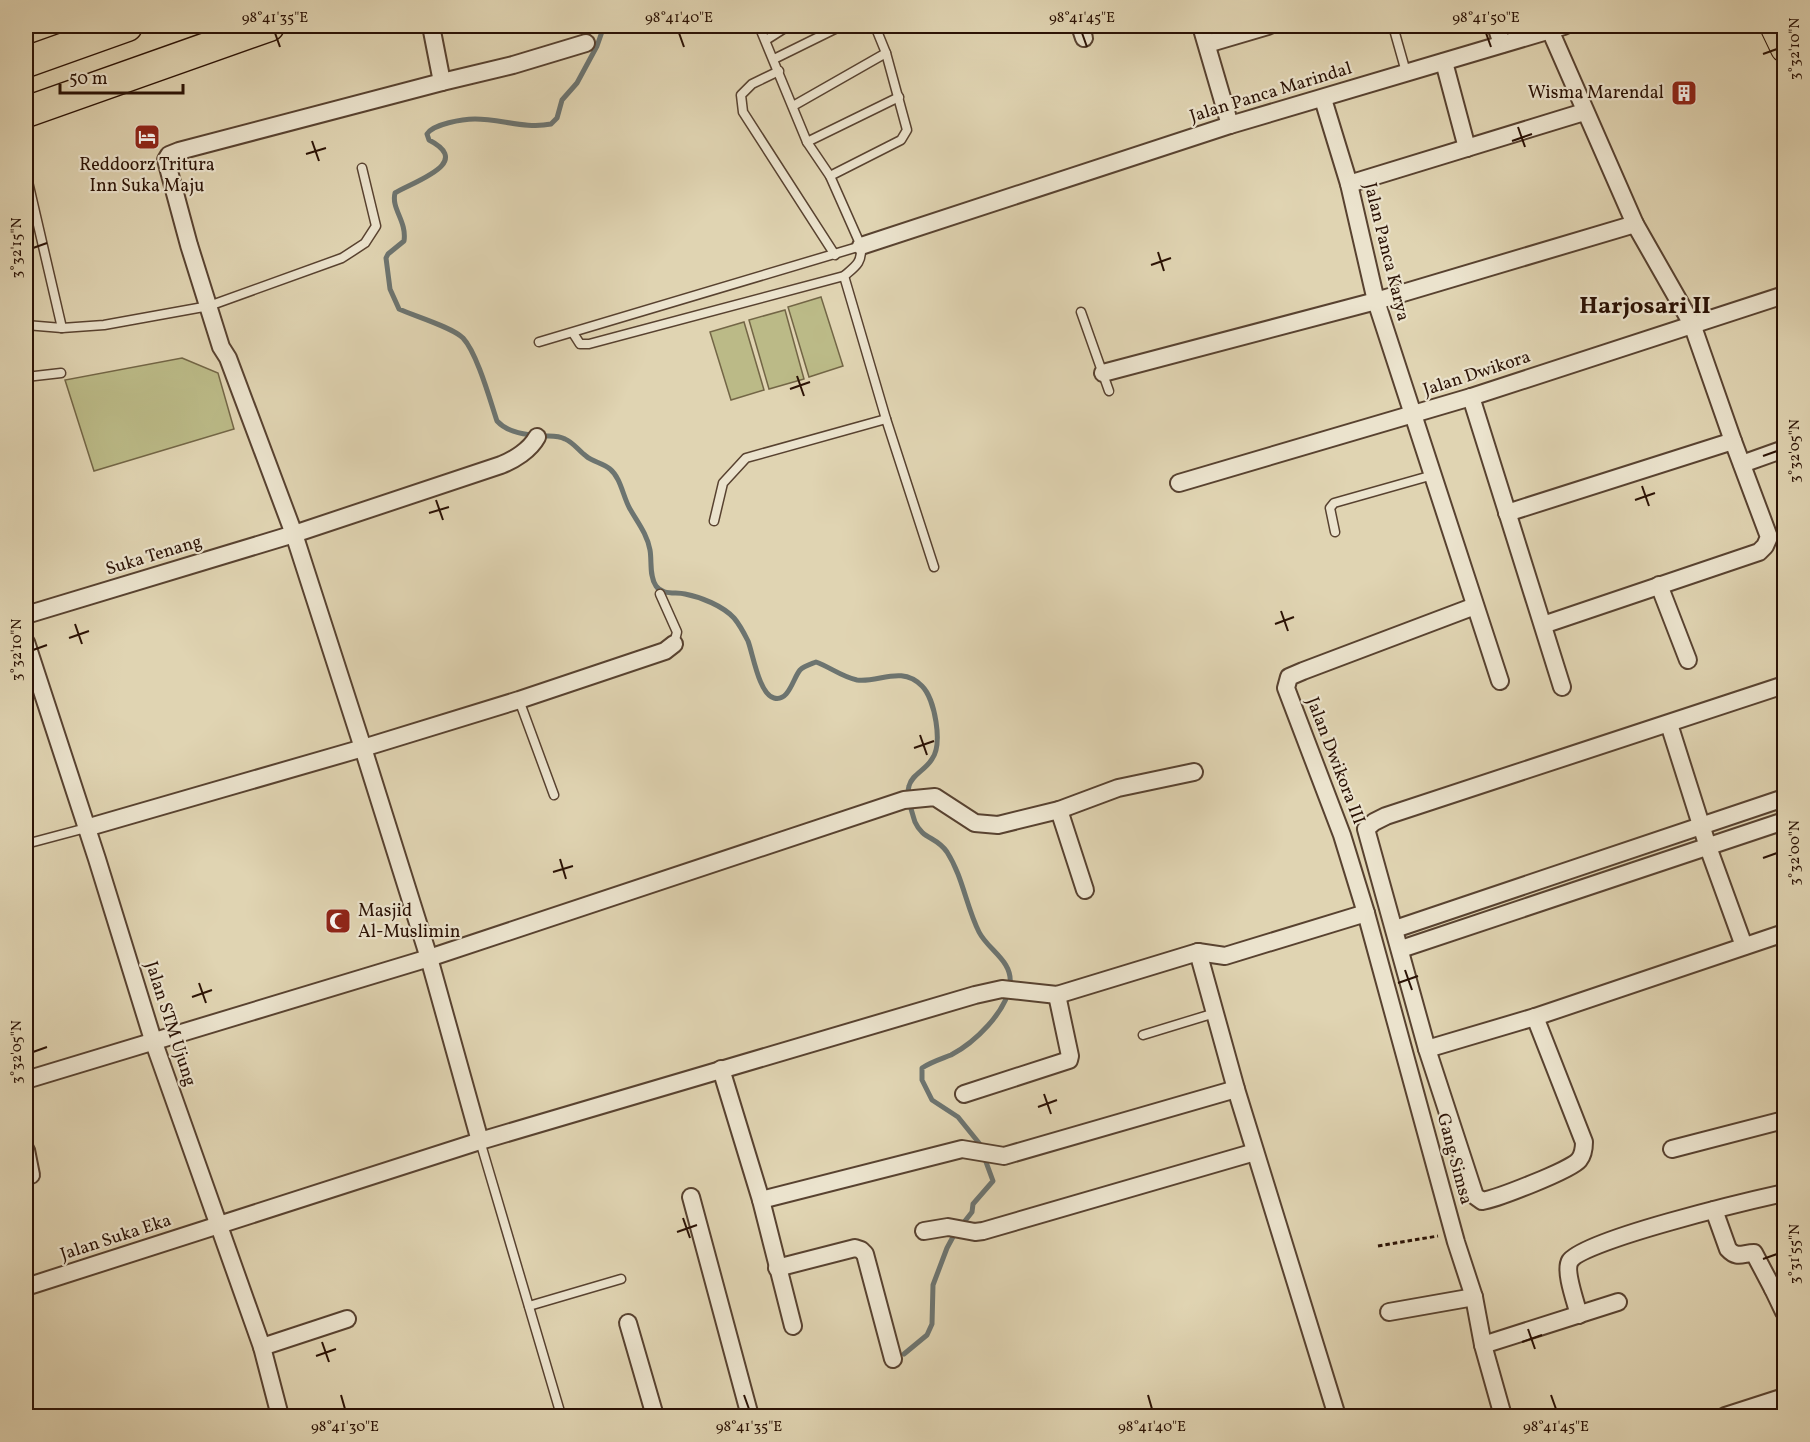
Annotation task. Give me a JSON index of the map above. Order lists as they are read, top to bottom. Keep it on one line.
{"streets":{"street":["Jalan Panca Marindal","Jalan Panca Karya","Jalan Dwikora","Suka Tenang","Jalan Dwikora III","Jalan STM Ujung","Gang Simsa","Jalan Suka Eka"]},"crossings":[["Jalan Panca Marindal","Jalan Panca Karya"],["Jalan Panca Karya","Jalan Dwikora"],["Jalan Dwikora III","Gang Simsa"],["Jalan STM Ujung","Jalan Suka Eka"]],"districts":["Harjosari II"],"places":{"building":["Wisma Marendal"],"hotel":["Reddoorz Tritura Inn Suka Maju"],"mosque":["Masjid Al-Muslimin"]},"scale_bar":"50 m","coordinates":["98°41'35\"E","98°41'40\"E","98°41'45\"E","98°41'50\"E","3°32'10\"N","3°32'15\"N","3°32'05\"N","3°32'00\"N","3°31'55\"N","98°41'30\"E"]}
